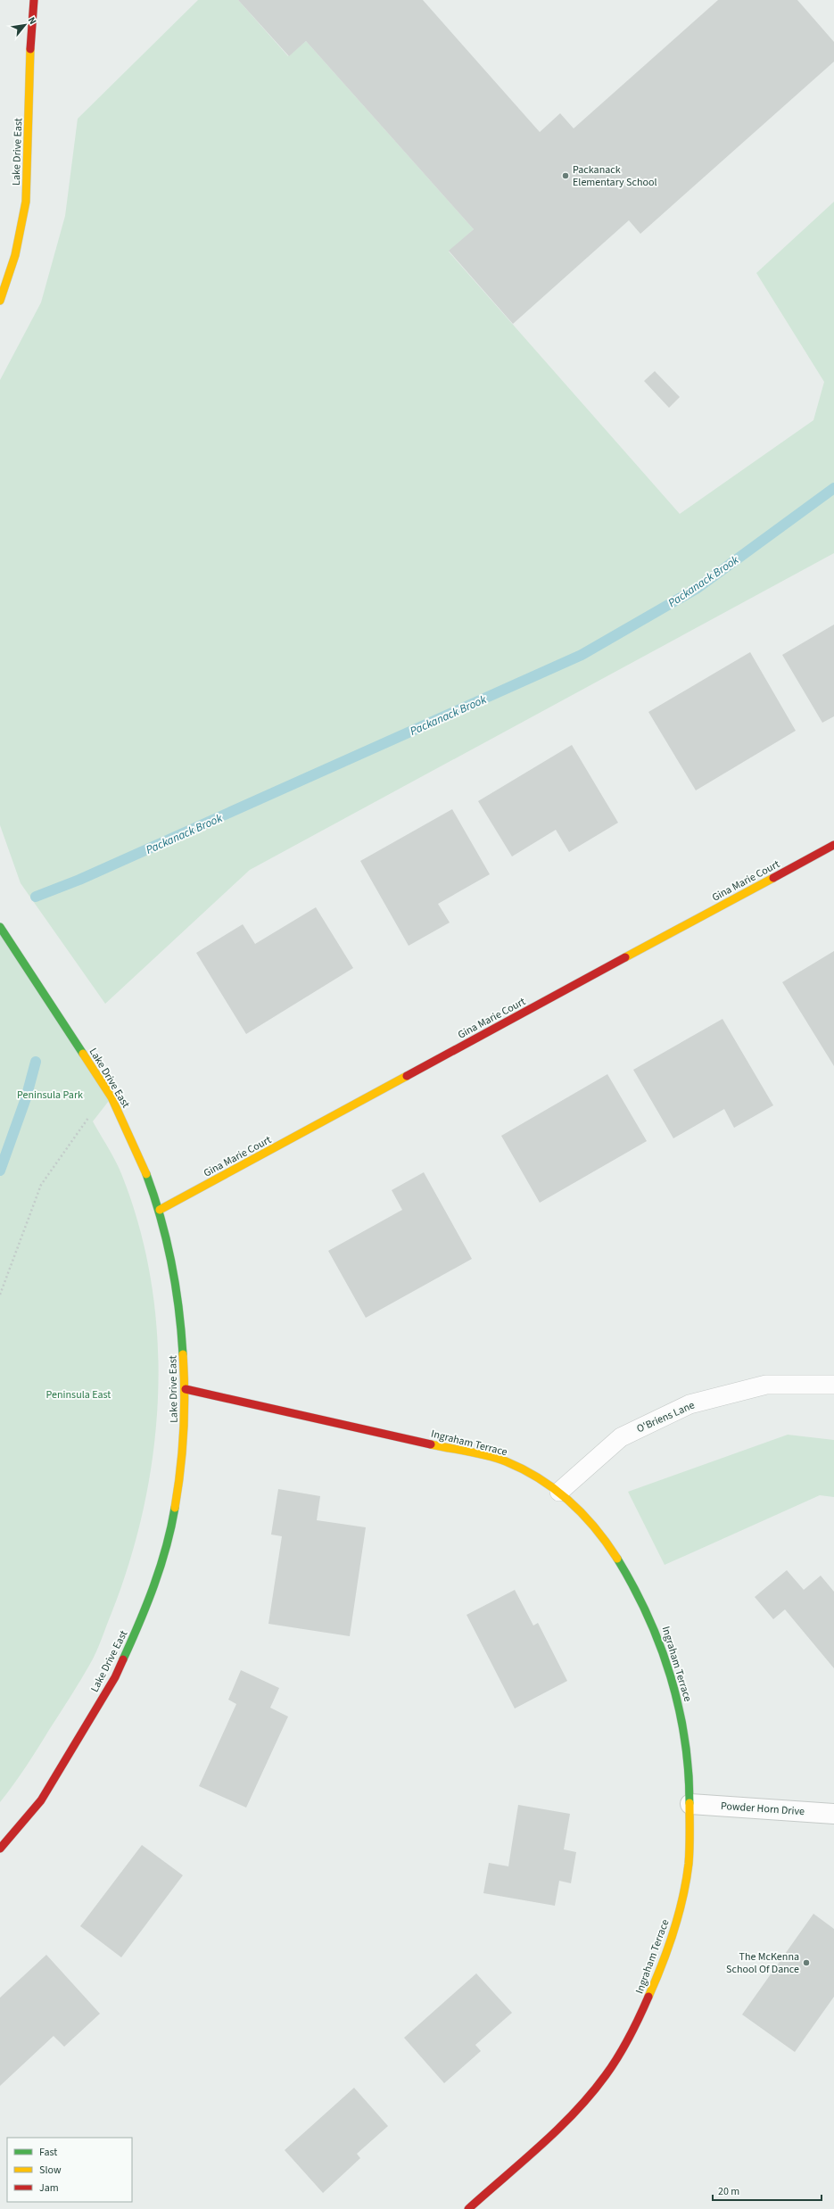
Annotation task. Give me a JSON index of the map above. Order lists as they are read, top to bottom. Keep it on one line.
{"streets":{"street":["Lake Drive East","Gina Marie Court","Ingraham Terrace","Powder Horn Drive"],"lane":["O'Briens Lane"]},"crossings":[["Lake Drive East","Gina Marie Court"],["Lake Drive East","Ingraham Terrace"],["O'Briens Lane","Ingraham Terrace"],["Ingraham Terrace","Powder Horn Drive"]],"water":["Packanack Brook"],"parks":["Peninsula Park","Peninsula East"],"places":["Packanack Elementary School","The McKenna School Of Dance"],"legend":["Fast","Slow","Jam"],"scale_bar":"20 m","north":"top right"}
